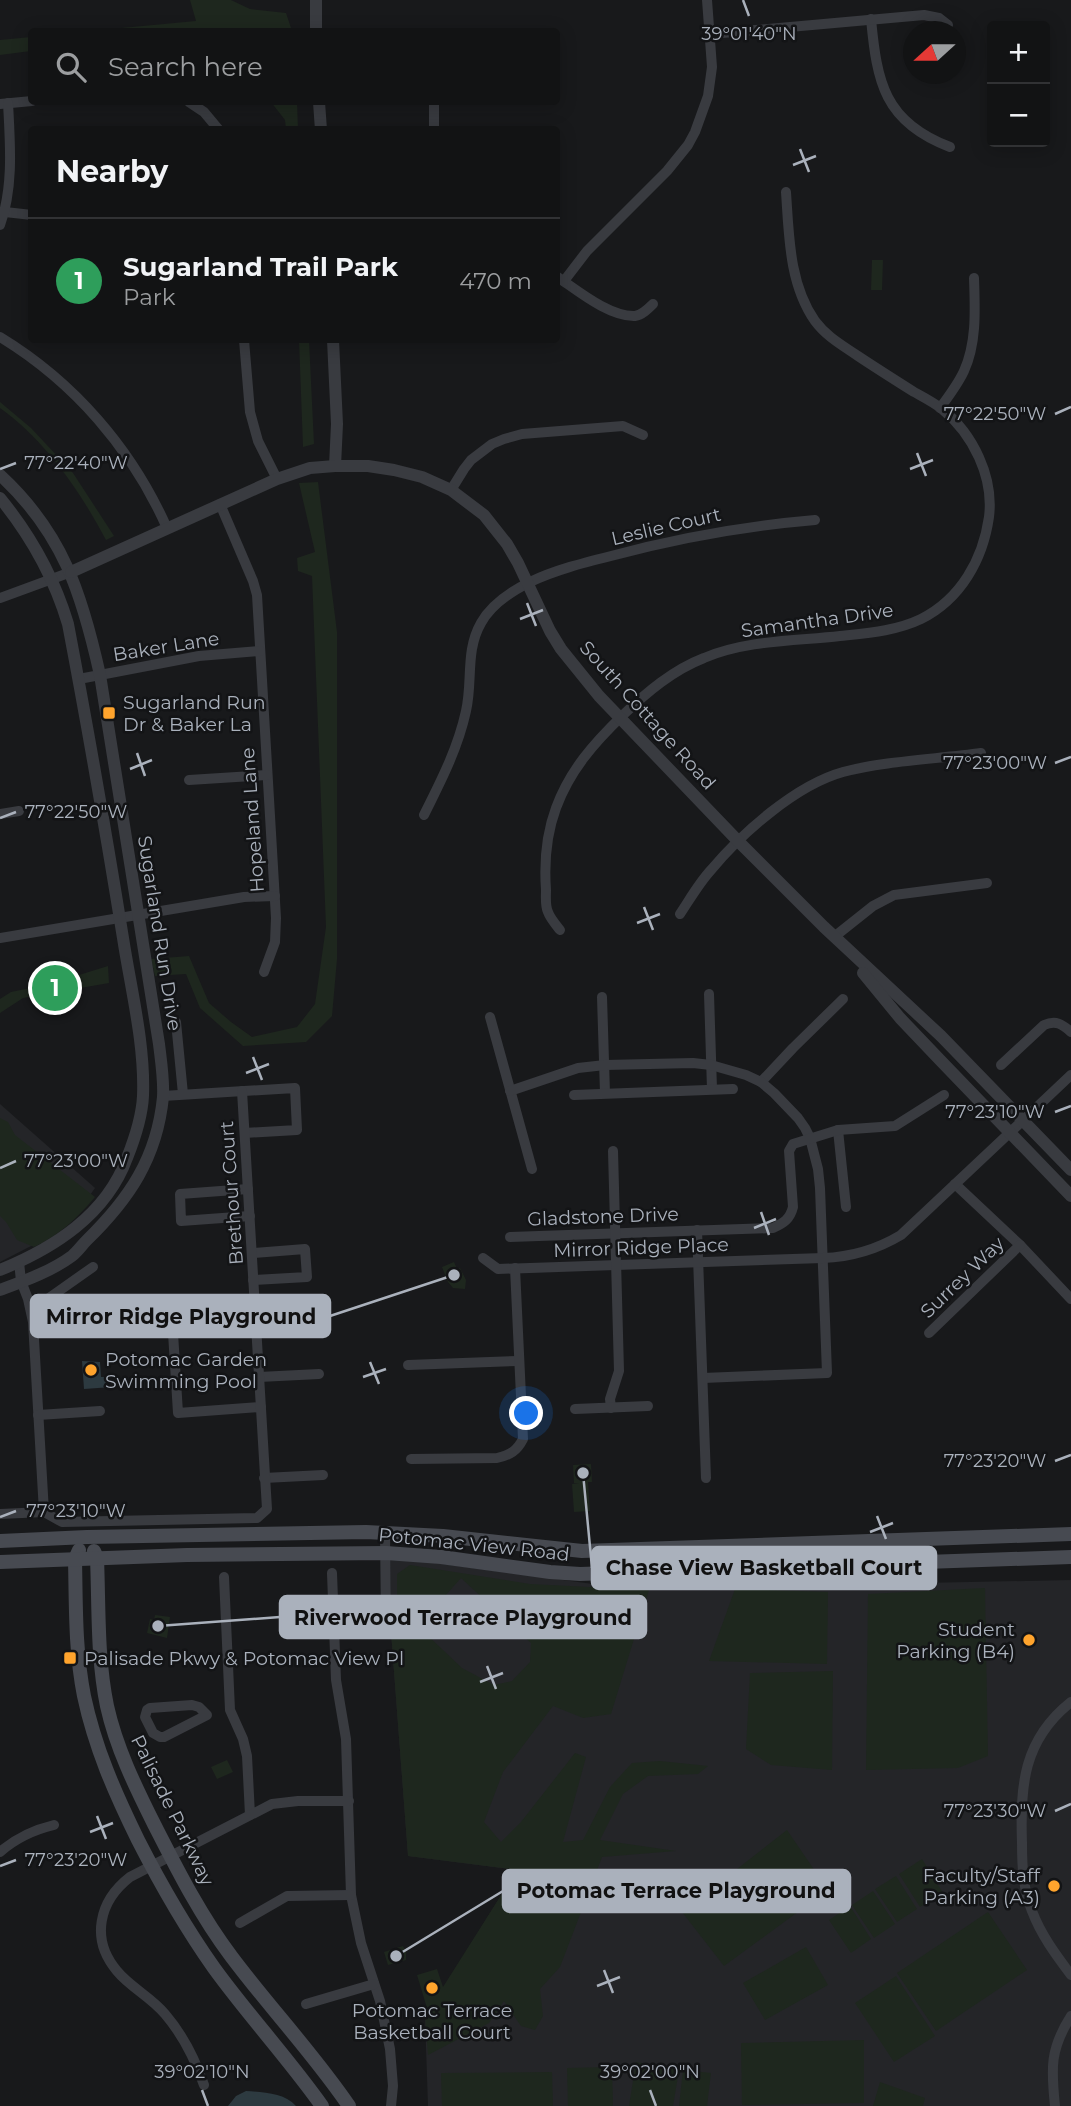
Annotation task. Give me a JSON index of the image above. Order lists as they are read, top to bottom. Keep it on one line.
{"streets":{"main road":["Potomac View Road","Palisade Parkway"],"street":["Leslie Court","Samantha Drive","Baker Lane","South Cottage Road","Hopeland Lane","Sugarland Run Drive","Brethour Court","Gladstone Drive","Mirror Ridge Place","Surrey Way"]},"crossings":[["Leslie Court","South Cottage Road"],["Samantha Drive","South Cottage Road"],["Baker Lane","Hopeland Lane"],["Baker Lane","Sugarland Run Drive"],["South Cottage Road","Hopeland Lane"],["South Cottage Road","Sugarland Run Drive"],["South Cottage Road","Mirror Ridge Place"],["Gladstone Drive","Mirror Ridge Place"],["Potomac View Road","Palisade Parkway"]],"places":{"transit":["Sugarland Run Dr & Baker La","Palisade Pkwy & Potomac View Pl"],"other":["Mirror Ridge Playground","Potomac Garden Swimming Pool","Chase View Basketball Court","Riverwood Terrace Playground","Student Parking (B4)","Faculty/Staff Parking (A3)","Potomac Terrace Playground","Potomac Terrace Basketball Court"]},"north":"left","page":{"map_buttons":["+","−"],"search":"Search here","heading":"Nearby","list":[{"mark":"1","name":"Sugarland Trail Park","note":"Park","value":"470 m"}],"pins":"1"},"coordinates":["39°01'40\"N","77°22'50\"W","77°22'40\"W","77°23'00\"W","77°23'10\"W","77°23'20\"W","77°23'30\"W","39°02'10\"N","39°02'00\"N"]}
